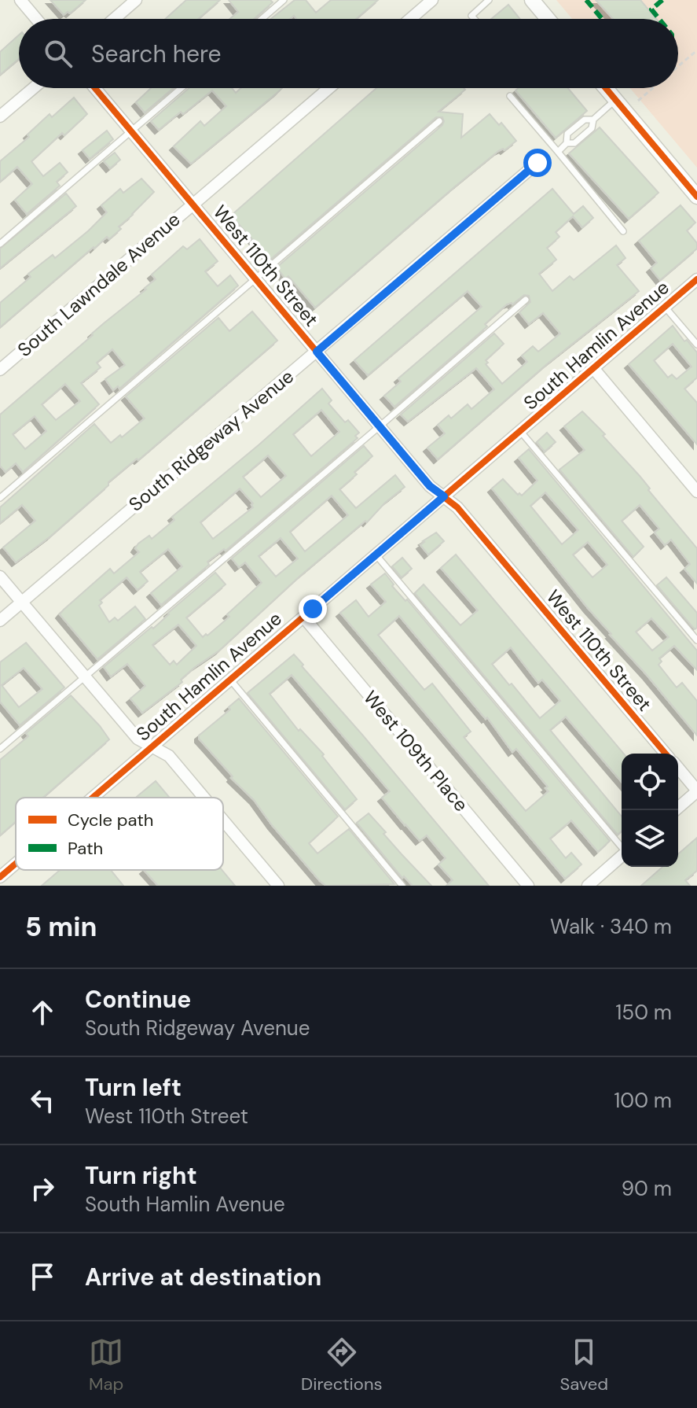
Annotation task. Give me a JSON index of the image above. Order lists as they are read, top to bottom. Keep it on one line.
{"streets":{"street":["West 110th Street","South Lawndale Avenue","South Hamlin Avenue","South Ridgeway Avenue","West 109th Place"]},"crossings":[["West 110th Street","South Lawndale Avenue"],["West 110th Street","South Hamlin Avenue"],["West 110th Street","South Ridgeway Avenue"],["South Hamlin Avenue","West 109th Place"]],"legend":["Cycle path","Path"],"page":{"search":"Search here","heading":["5 min","Walk · 340 m"],"list":[["Continue","South Ridgeway Avenue","150 m"],["Turn left","West 110th Street","100 m"],["Turn right","South Hamlin Avenue","90 m"],"Arrive at destination"],"nav":["Map","Directions","Saved"]}}
